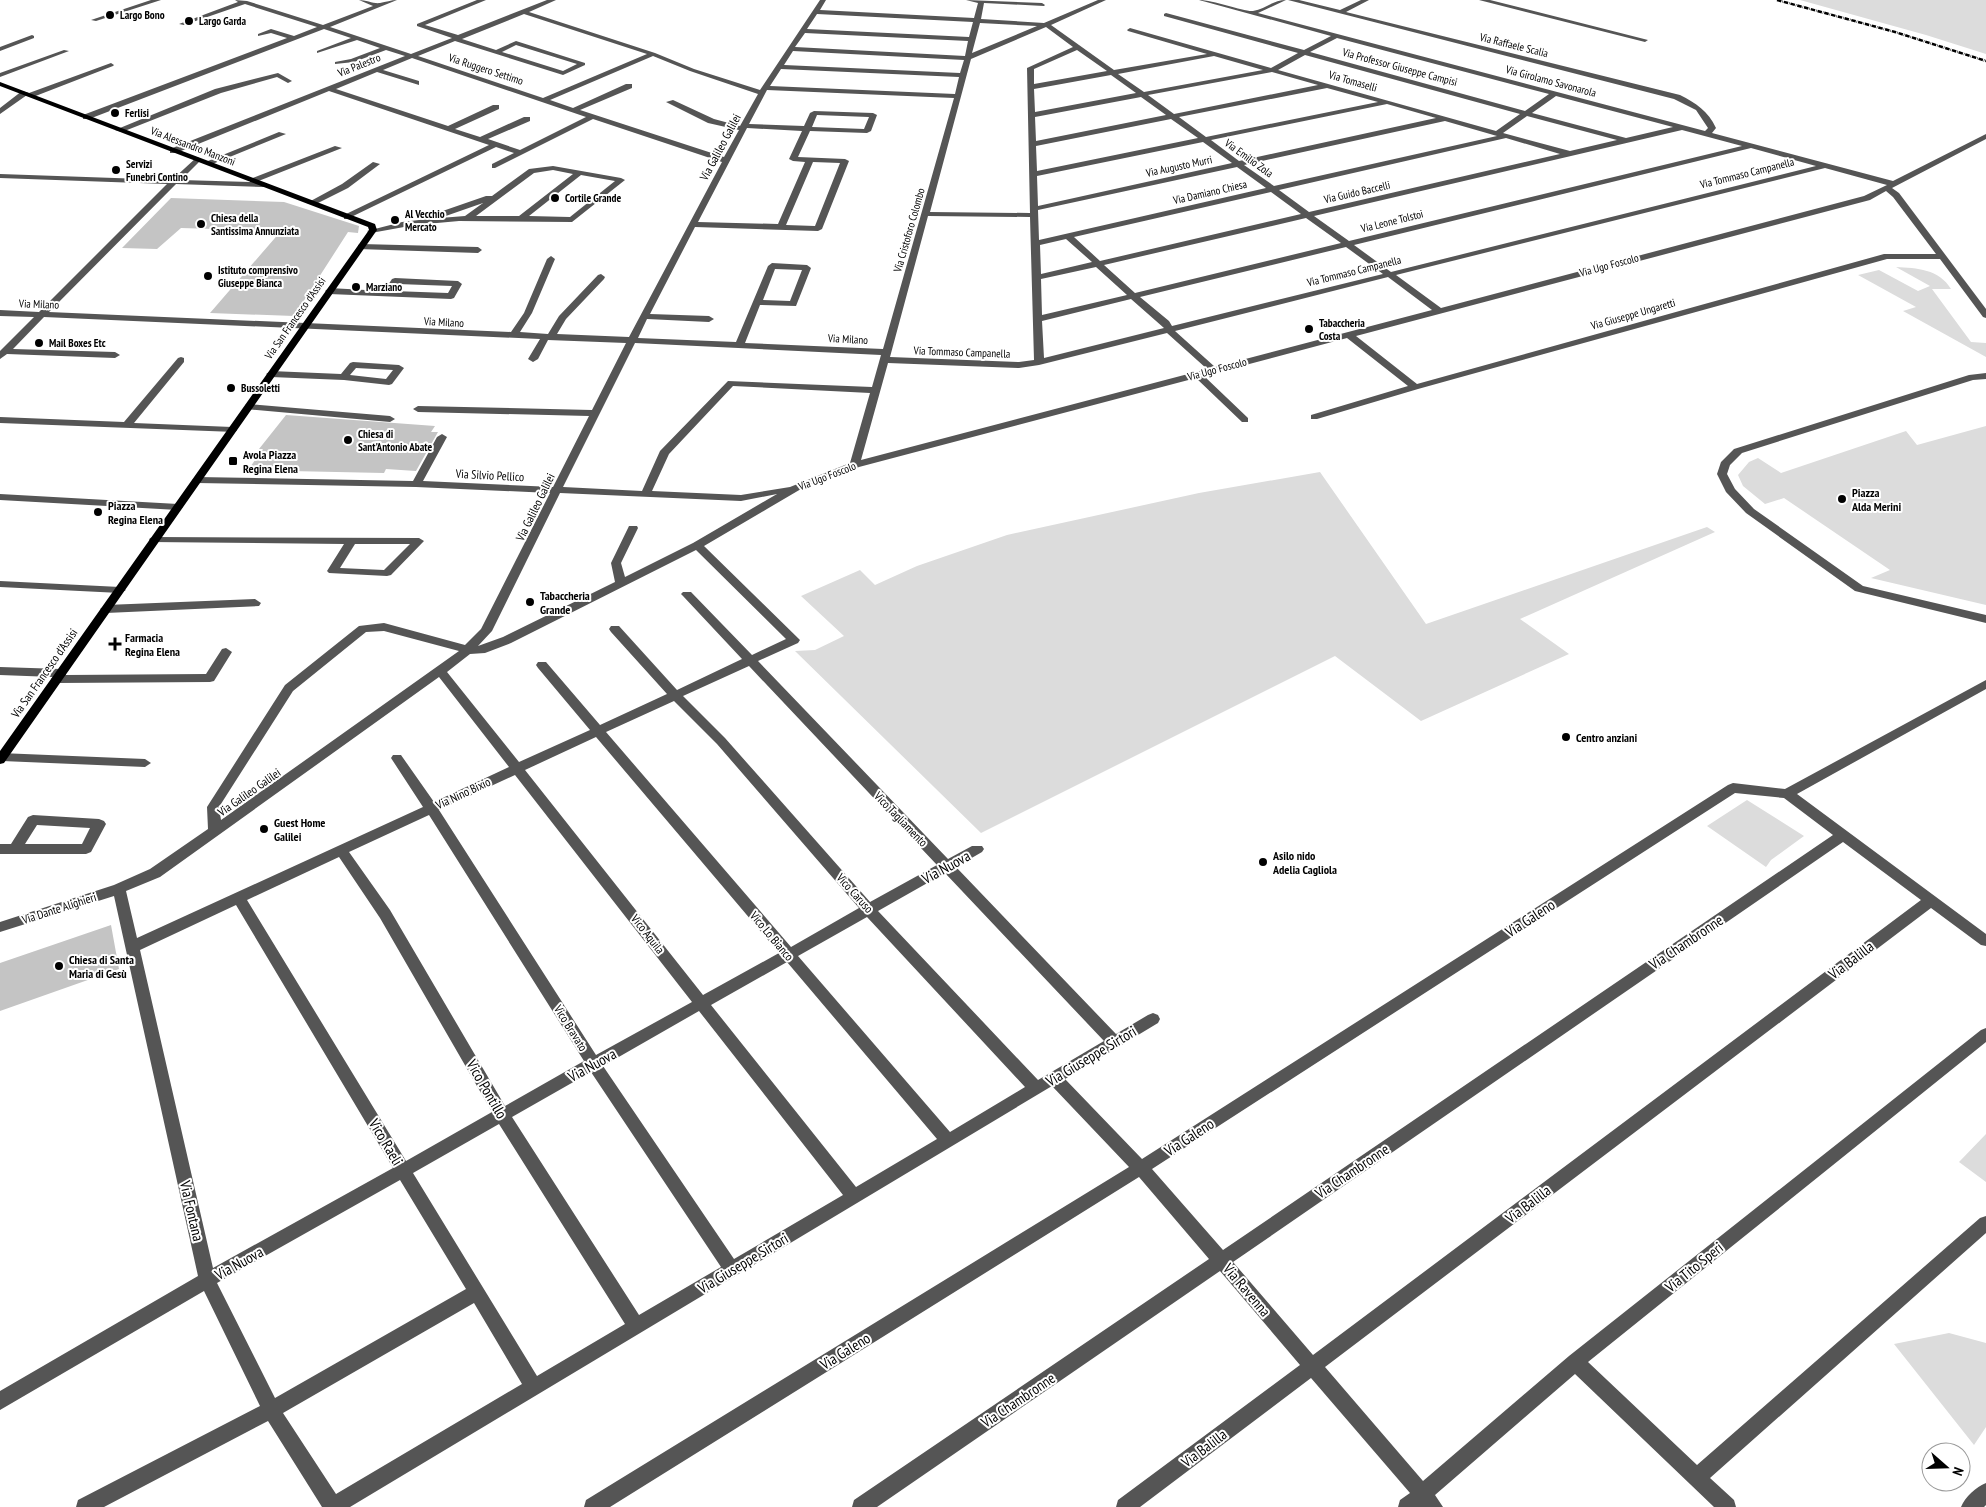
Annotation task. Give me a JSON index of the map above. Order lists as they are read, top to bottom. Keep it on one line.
{"streets":{"main road":["Via Alessandro Manzoni","Via San Francesco d'Assisi"],"street":["Via Raffaele Scalia","Via Palestro","Via Professor Giuseppe Campisi","Via Ruggero Settimo","Via Tomaselli","Via Girolamo Savonarola","Via Galileo Galilei","Via Emilio Zola","Via Augusto Murri","Via Tommaso Campanella","Via Damiano Chiesa","Via Guido Baccelli","Via Leone Tolstoi","Via Cristoforo Colombo","Via Ugo Foscolo","Via Milano","Via Giuseppe Ungaretti","Via Silvio Pellico","Via Nino Bixio","Vico Tagliamento","Via Nuova","Vico Caruso","Via Dante Alighieri","Via Galeno","Vico Aquila","Vico Lo Bianco","Via Chambronne","Via Balilla","Vico Bravato","Via Giuseppe Sirtori","Vico Pontillo","Vico Raeli","Via Fontana","Via Tito Speri","Via Ravenna"]},"crossings":[["Via Raffaele Scalia","Via Girolamo Savonarola"],["Via Palestro","Via Ruggero Settimo"],["Via Palestro","Via Alessandro Manzoni"],["Via Professor Giuseppe Campisi","Via Guido Baccelli"],["Via Ruggero Settimo","Via Galileo Galilei"],["Via Tomaselli","Via Augusto Murri"],["Via Tomaselli","Via Damiano Chiesa"],["Via Tomaselli","Via Guido Baccelli"],["Via Girolamo Savonarola","Via Tommaso Campanella"],["Via Girolamo Savonarola","Via Guido Baccelli"],["Via Girolamo Savonarola","Via Leone Tolstoi"],["Via Girolamo Savonarola","Via Ugo Foscolo"],["Via Alessandro Manzoni","Via San Francesco d'Assisi"],["Via Galileo Galilei","Via Ugo Foscolo"],["Via Galileo Galilei","Via Milano"],["Via Galileo Galilei","Via Silvio Pellico"],["Via Galileo Galilei","Via Dante Alighieri"],["Via Galileo Galilei","Vico Aquila"],["Via Galileo Galilei","Via Fontana"],["Via Emilio Zola","Via Augusto Murri"],["Via Emilio Zola","Via Tommaso Campanella"],["Via Emilio Zola","Via Damiano Chiesa"],["Via Emilio Zola","Via Guido Baccelli"],["Via Emilio Zola","Via Leone Tolstoi"],["Via Emilio Zola","Via Ugo Foscolo"],["Via Augusto Murri","Via Cristoforo Colombo"],["Via Tommaso Campanella","Via Cristoforo Colombo"],["Via Tommaso Campanella","Via Milano"],["Via Cristoforo Colombo","Via Ugo Foscolo"],["Via Cristoforo Colombo","Via Milano"],["Via Ugo Foscolo","Via Silvio Pellico"],["Via Ugo Foscolo","Via Nino Bixio"],["Via Milano","Via San Francesco d'Assisi"],["Via San Francesco d'Assisi","Via Silvio Pellico"],["Via Nino Bixio","Vico Tagliamento"],["Via Nino Bixio","Vico Caruso"],["Via Nino Bixio","Vico Aquila"],["Via Nino Bixio","Vico Lo Bianco"],["Via Nino Bixio","Vico Bravato"],["Via Nino Bixio","Vico Pontillo"],["Via Nino Bixio","Vico Raeli"],["Via Nino Bixio","Via Fontana"],["Vico Tagliamento","Via Nuova"],["Vico Tagliamento","Via Giuseppe Sirtori"],["Via Nuova","Vico Caruso"],["Via Nuova","Vico Aquila"],["Via Nuova","Vico Lo Bianco"],["Via Nuova","Vico Bravato"],["Via Nuova","Vico Pontillo"],["Via Nuova","Vico Raeli"],["Via Nuova","Via Fontana"],["Vico Caruso","Via Giuseppe Sirtori"],["Via Dante Alighieri","Via Fontana"],["Via Galeno","Via Ravenna"],["Vico Aquila","Via Giuseppe Sirtori"],["Vico Lo Bianco","Via Giuseppe Sirtori"],["Via Chambronne","Via Ravenna"],["Via Balilla","Via Ravenna"],["Vico Bravato","Via Giuseppe Sirtori"],["Via Giuseppe Sirtori","Vico Pontillo"],["Via Giuseppe Sirtori","Vico Raeli"],["Via Giuseppe Sirtori","Via Fontana"],["Via Giuseppe Sirtori","Via Ravenna"],["Via Tito Speri","Via Ravenna"]],"places":{"other":["Largo Bono","Largo Garda","Ferlisi","Servizi Funebri Contino","Cortile Grande","Al Vecchio Mercato","Chiesa della Santissima Annunziata","Istituto comprensivo Giuseppe Bianca","Marziano","Tabaccheria Costa","Mail Boxes Etc","Bussoletti","Chiesa di Sant'Antonio Abate","Piazza Alda Merini","Piazza Regina Elena","Tabaccheria Grande","Centro anziani","Guest Home Galilei","Asilo nido Adelia Cagliola","Chiesa di Santa Maria di Gesù"],"transit":["Avola Piazza Regina Elena"],"health":["Farmacia Regina Elena"]},"north":"right"}
